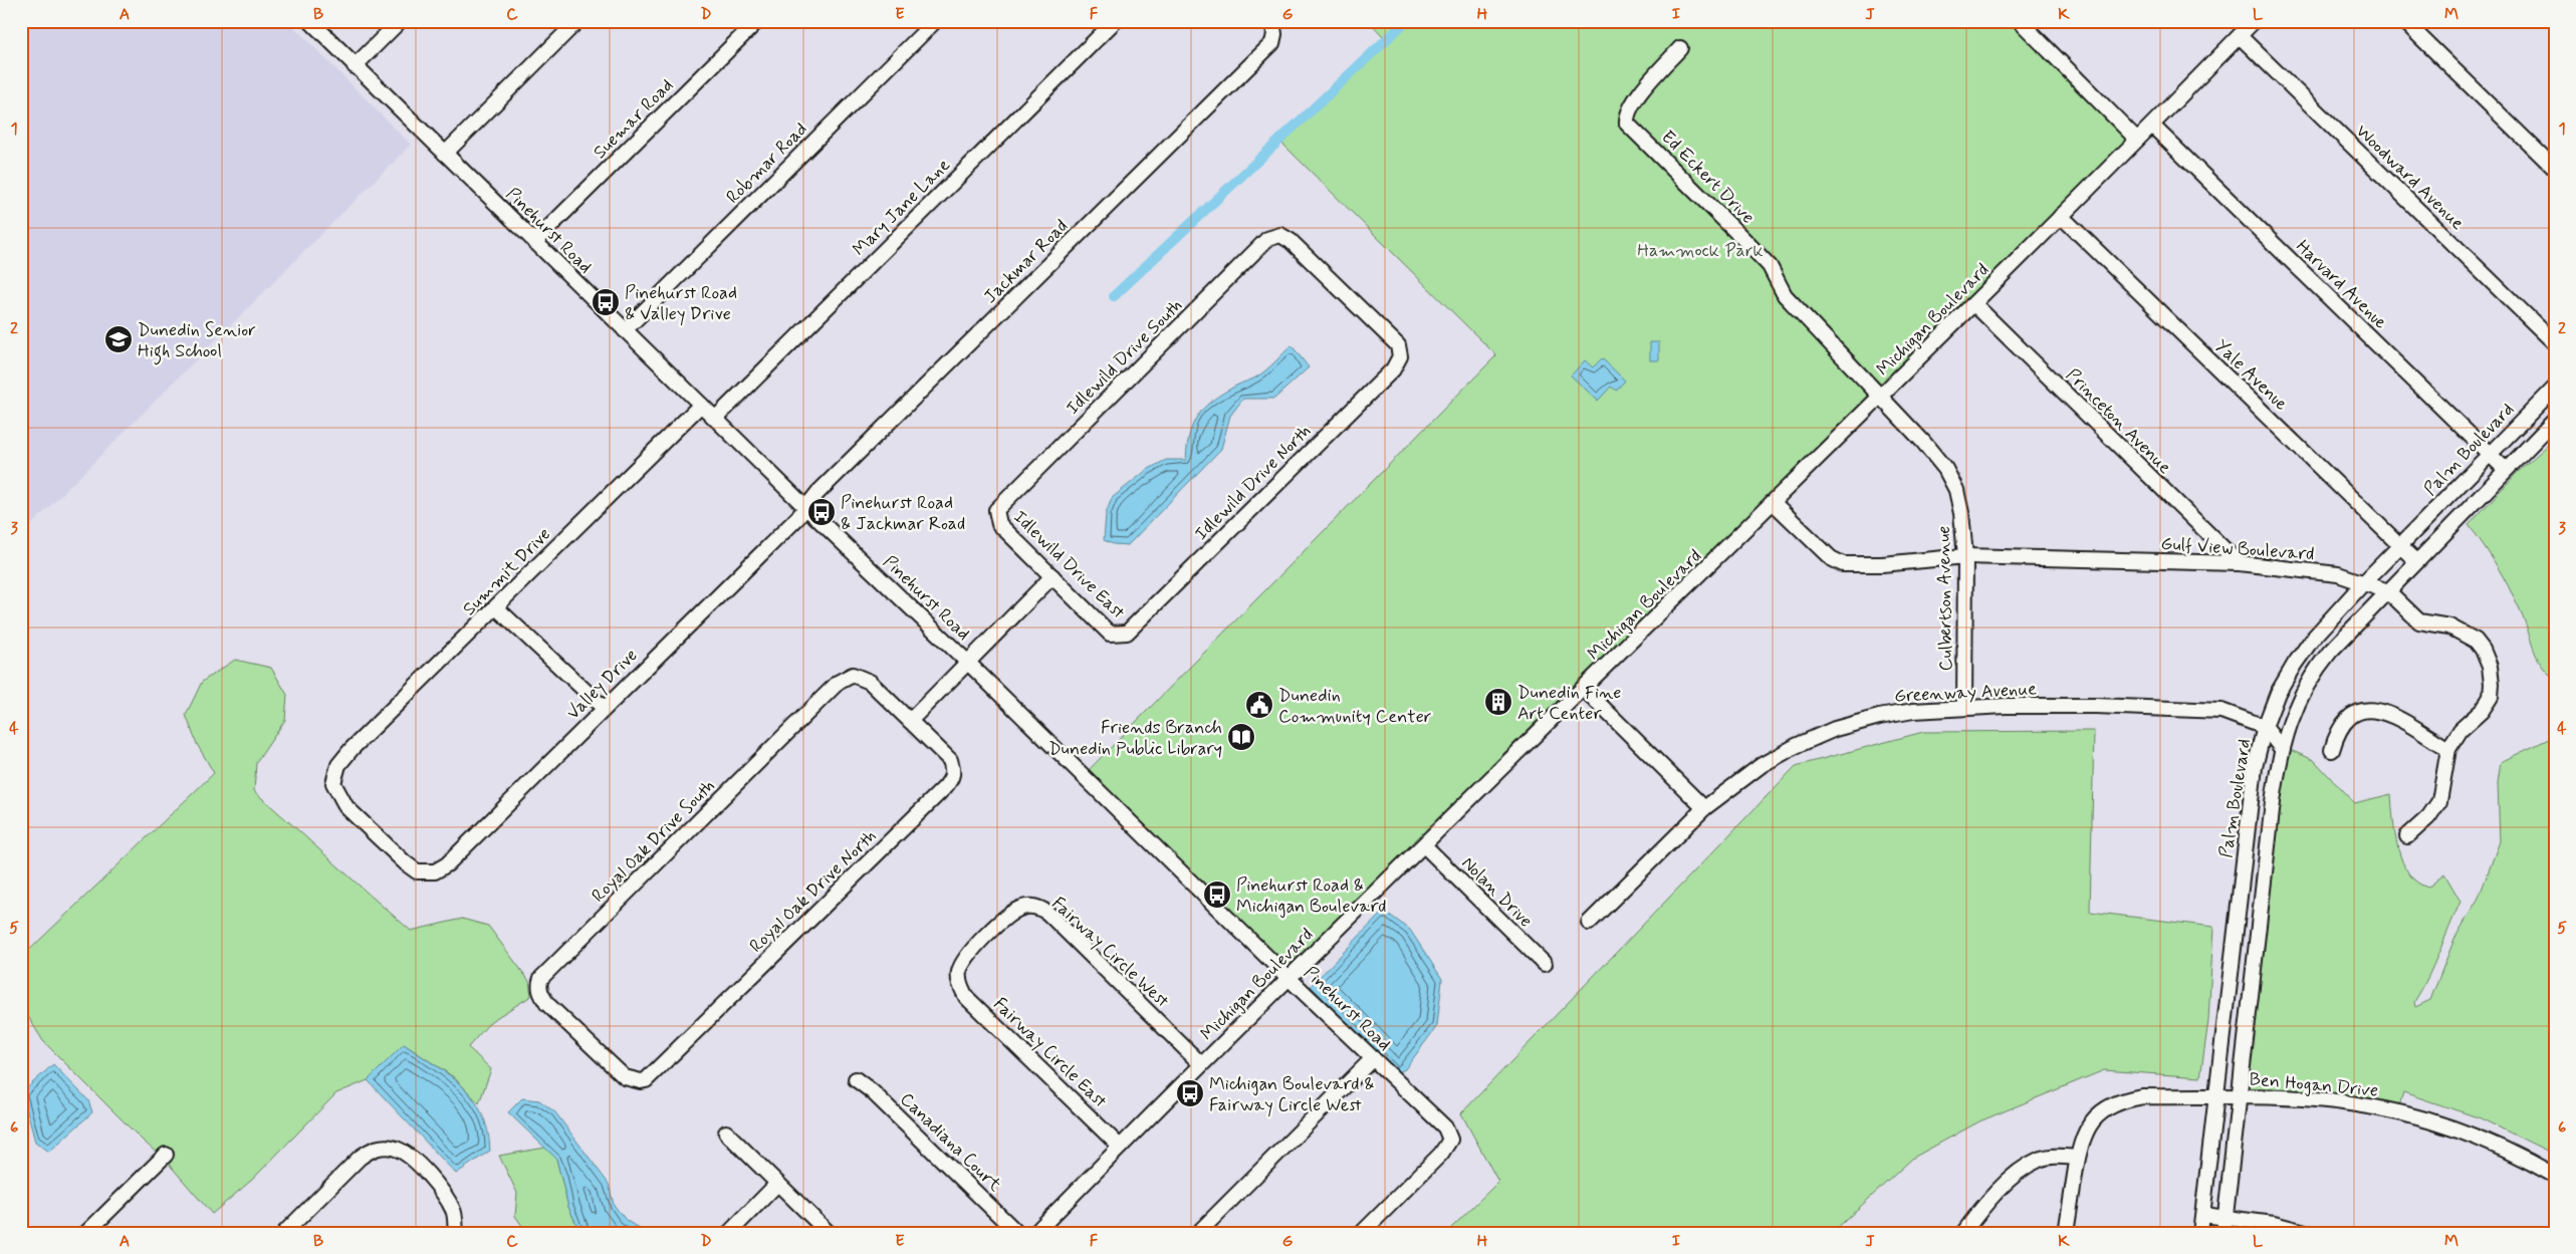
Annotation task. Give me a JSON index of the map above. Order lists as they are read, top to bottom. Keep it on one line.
{"streets":{"street":["Suemar Road","Robmar Road","Ed Eckert Drive","Woodward Avenue","Mary Jane Lane","Pinehurst Road","Jackmar Road","Harvard Avenue","Michigan Boulevard","Idlewild Drive South","Yale Avenue","Princeton Avenue","Palm Boulevard","Idlewild Drive North","Gulf View Boulevard","Idlewild Drive East","Summit Drive","Culbertson Avenue","Valley Drive","Greenway Avenue","Royal Oak Drive South","Royal Oak Drive North","Nolan Drive","Fairway Circle West","Fairway Circle East","Ben Hogan Drive","Canadiana Court"]},"crossings":[["Suemar Road","Pinehurst Road"],["Robmar Road","Pinehurst Road"],["Ed Eckert Drive","Michigan Boulevard"],["Ed Eckert Drive","Culbertson Avenue"],["Woodward Avenue","Michigan Boulevard"],["Mary Jane Lane","Pinehurst Road"],["Pinehurst Road","Jackmar Road"],["Pinehurst Road","Michigan Boulevard"],["Pinehurst Road","Summit Drive"],["Pinehurst Road","Valley Drive"],["Jackmar Road","Valley Drive"],["Harvard Avenue","Michigan Boulevard"],["Harvard Avenue","Palm Boulevard"],["Michigan Boulevard","Yale Avenue"],["Michigan Boulevard","Princeton Avenue"],["Michigan Boulevard","Gulf View Boulevard"],["Michigan Boulevard","Culbertson Avenue"],["Michigan Boulevard","Nolan Drive"],["Michigan Boulevard","Fairway Circle West"],["Michigan Boulevard","Fairway Circle East"],["Idlewild Drive South","Idlewild Drive North"],["Idlewild Drive South","Idlewild Drive East"],["Yale Avenue","Palm Boulevard"],["Princeton Avenue","Gulf View Boulevard"],["Palm Boulevard","Gulf View Boulevard"],["Palm Boulevard","Greenway Avenue"],["Palm Boulevard","Ben Hogan Drive"],["Idlewild Drive North","Idlewild Drive East"],["Gulf View Boulevard","Culbertson Avenue"],["Summit Drive","Valley Drive"],["Culbertson Avenue","Greenway Avenue"],["Royal Oak Drive South","Royal Oak Drive North"],["Fairway Circle West","Fairway Circle East"]],"parks":["Hammock Park"],"places":{"bus stop":["Pinehurst Road & Valley Drive","Pinehurst Road & Jackmar Road","Pinehurst Road & Michigan Boulevard","Michigan Boulevard & Fairway Circle West"],"school or university":["Dunedin Senior High School"],"building":["Dunedin Fine Art Center"],"public building":["Dunedin Community Center"],"library":["Friends Branch Dunedin Public Library"]},"grid":{"columns":["A","B","C","D","E","F","G","H","I","J","K","L","M"],"rows":["1","2","3","4","5","6"]}}
